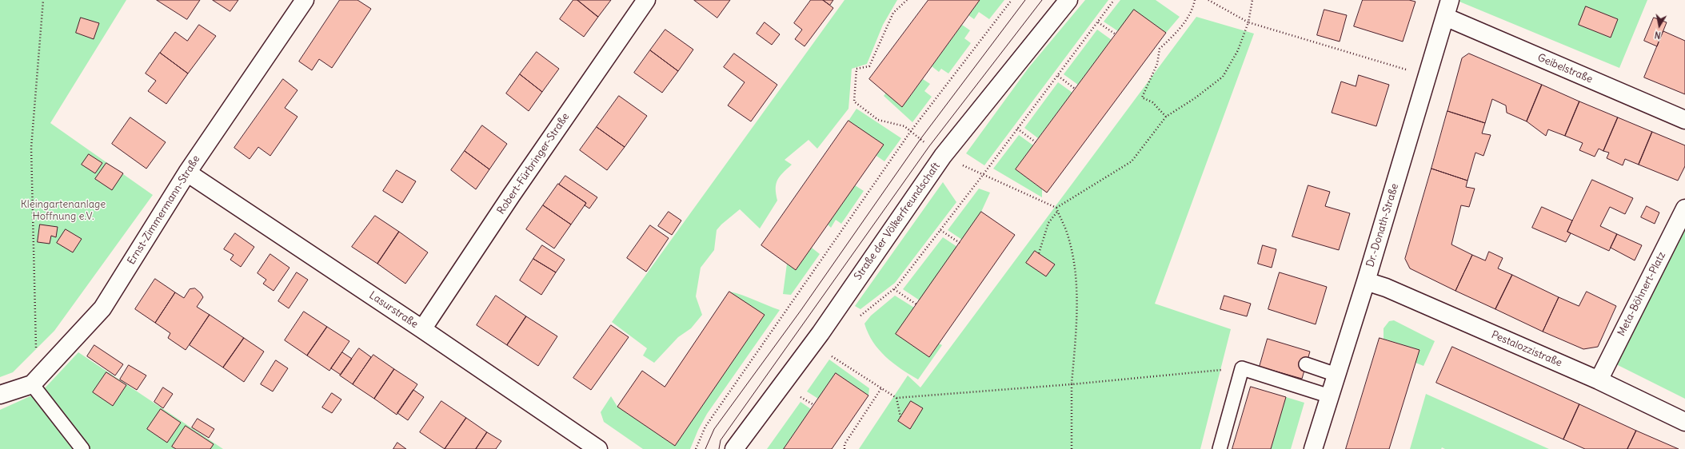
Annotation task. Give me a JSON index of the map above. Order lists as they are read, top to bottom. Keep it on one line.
{"streets":{"street":["Geibelstraße","Robert-Fürbringer-Straße","Ernst-Zimmermann-Straße","Straße der Völkerfreundschaft","Dr.-Donath-Straße","Meta-Böhnert-Platz","Lasurstraße","Pestalozzistraße"]},"crossings":[["Geibelstraße","Dr.-Donath-Straße"],["Robert-Fürbringer-Straße","Lasurstraße"],["Ernst-Zimmermann-Straße","Lasurstraße"],["Dr.-Donath-Straße","Pestalozzistraße"],["Meta-Böhnert-Platz","Pestalozzistraße"]],"parks":["Kleingartenanlage Hoffnung e.V."],"north":"bottom"}
